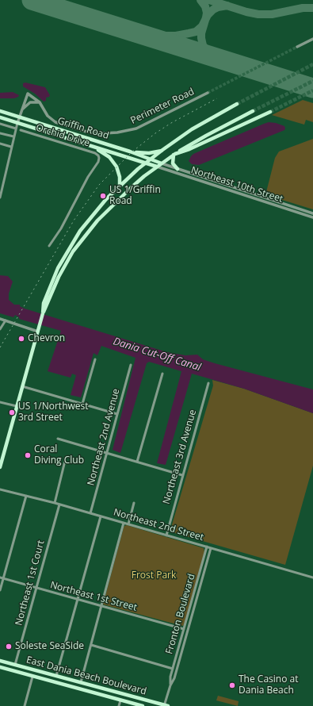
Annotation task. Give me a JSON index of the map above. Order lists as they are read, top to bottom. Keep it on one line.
{"streets":{"main road":["Griffin Road","East Dania Beach Boulevard"],"street":["Perimeter Road","Orchid Drive","Northeast 10th Street","Northeast 2nd Avenue","Northeast 3rd Avenue","Northeast 2nd Street","Northeast 1st Court","Northeast 1st Street","Fronton Boulevard"]},"crossings":[["Perimeter Road","Griffin Road"],["Griffin Road","Northeast 10th Street"],["Northeast 2nd Avenue","Northeast 2nd Street"],["Northeast 3rd Avenue","Northeast 2nd Street"],["Northeast 2nd Street","Northeast 1st Court"],["Northeast 2nd Street","Fronton Boulevard"],["Northeast 1st Court","Northeast 1st Street"],["Northeast 1st Court","East Dania Beach Boulevard"],["Northeast 1st Street","Fronton Boulevard"],["Fronton Boulevard","East Dania Beach Boulevard"]],"water":["Dania Cut-Off Canal"],"parks":["Frost Park"],"places":["US 1/Griffin Road","Chevron","US 1/Northwest 3rd Street","Coral Diving Club","Soleste SeaSide","The Casino at Dania Beach"]}
